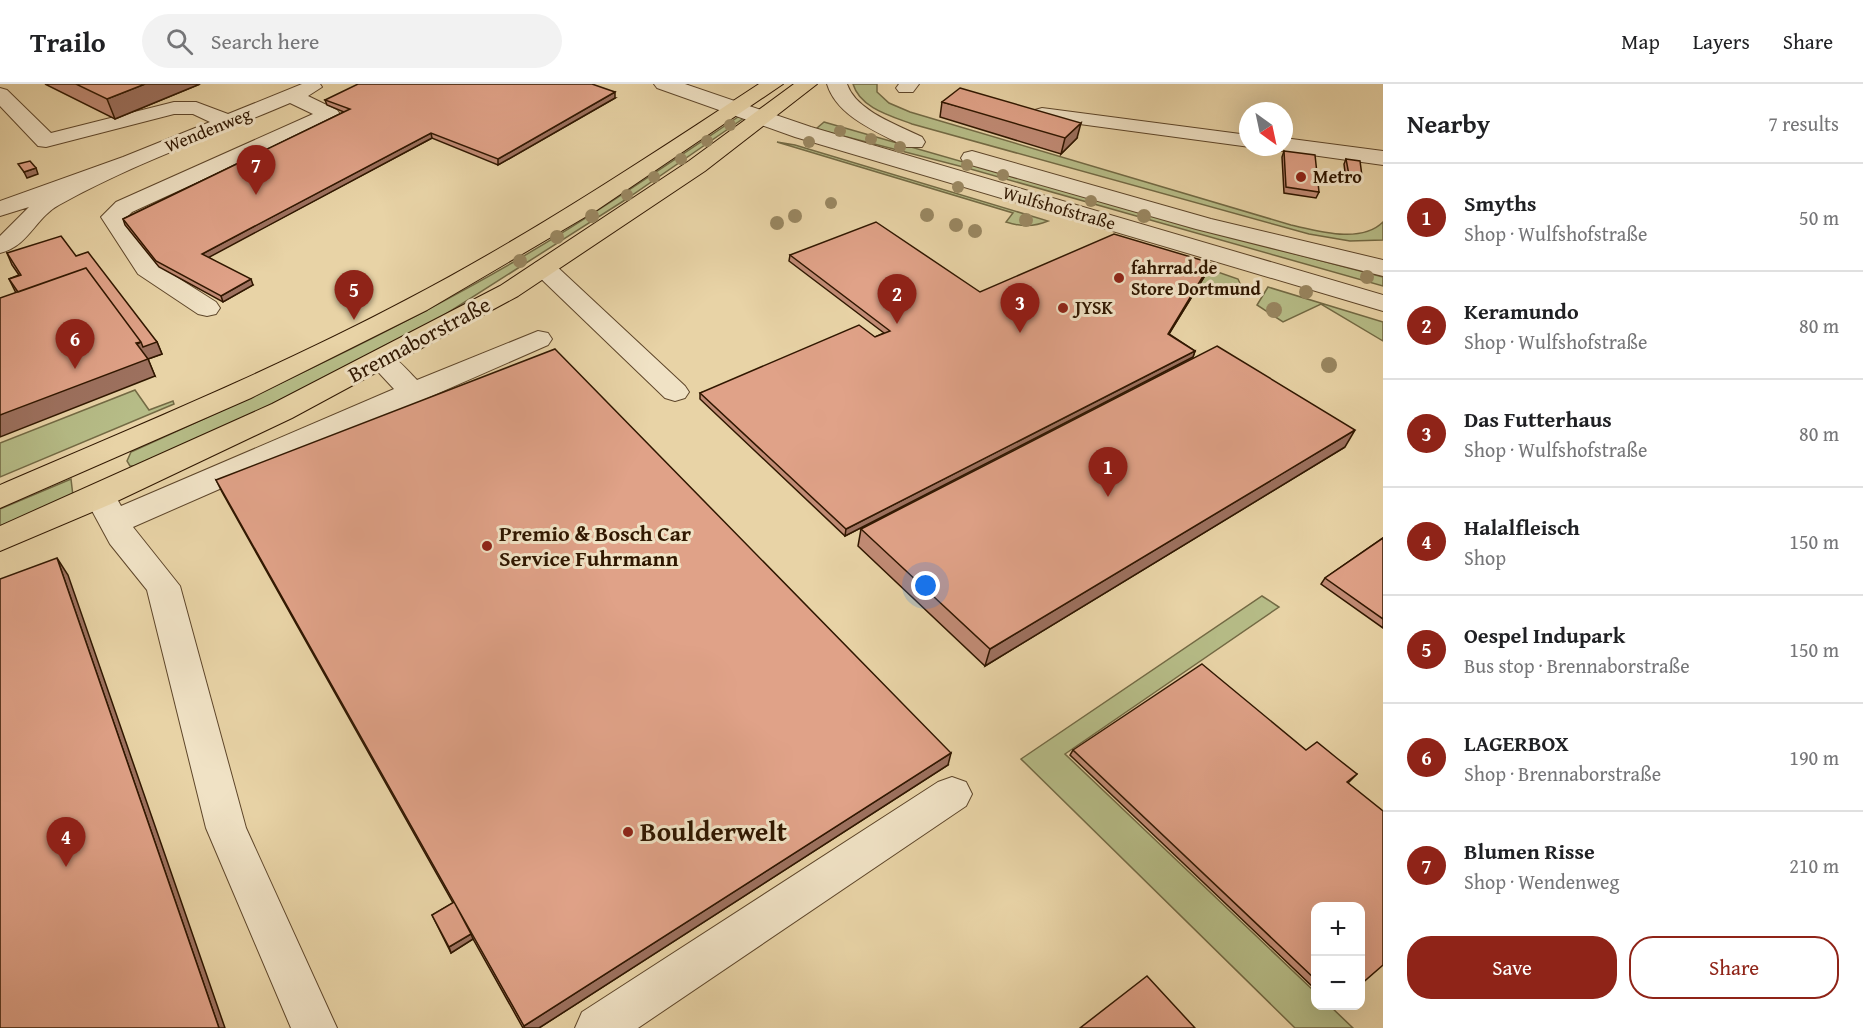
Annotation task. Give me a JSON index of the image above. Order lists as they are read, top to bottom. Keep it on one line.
{"streets":{"main road":["Brennaborstraße"],"street":["Wendenweg","Wulfshofstraße"]},"crossings":[["Wulfshofstraße","Brennaborstraße"]],"places":["Metro","fahrrad.de Store Dortmund","JYSK","Premio & Bosch Car Service Fuhrmann","Boulderwelt"],"north":"bottom right","page":{"header":"Trailo","search":"Search here","nav":["Map","Layers","Share"],"heading":["Nearby","7 results"],"pins":["7","5","2","3","6","1","4"],"list":[{"mark":"1","name":"Smyths","note":"Shop · Wulfshofstraße","value":"50 m"},{"mark":"2","name":"Keramundo","note":"Shop · Wulfshofstraße","value":"80 m"},{"mark":"3","name":"Das Futterhaus","note":"Shop · Wulfshofstraße","value":"80 m"},{"mark":"4","name":"Halalfleisch","note":"Shop","value":"150 m"},{"mark":"5","name":"Oespel Indupark","note":"Bus stop · Brennaborstraße","value":"150 m"},{"mark":"6","name":"LAGERBOX","note":"Shop · Brennaborstraße","value":"190 m"},{"mark":"7","name":"Blumen Risse","note":"Shop · Wendenweg","value":"210 m"}],"map_buttons":["+","−"],"buttons":["Save","Share"]}}
